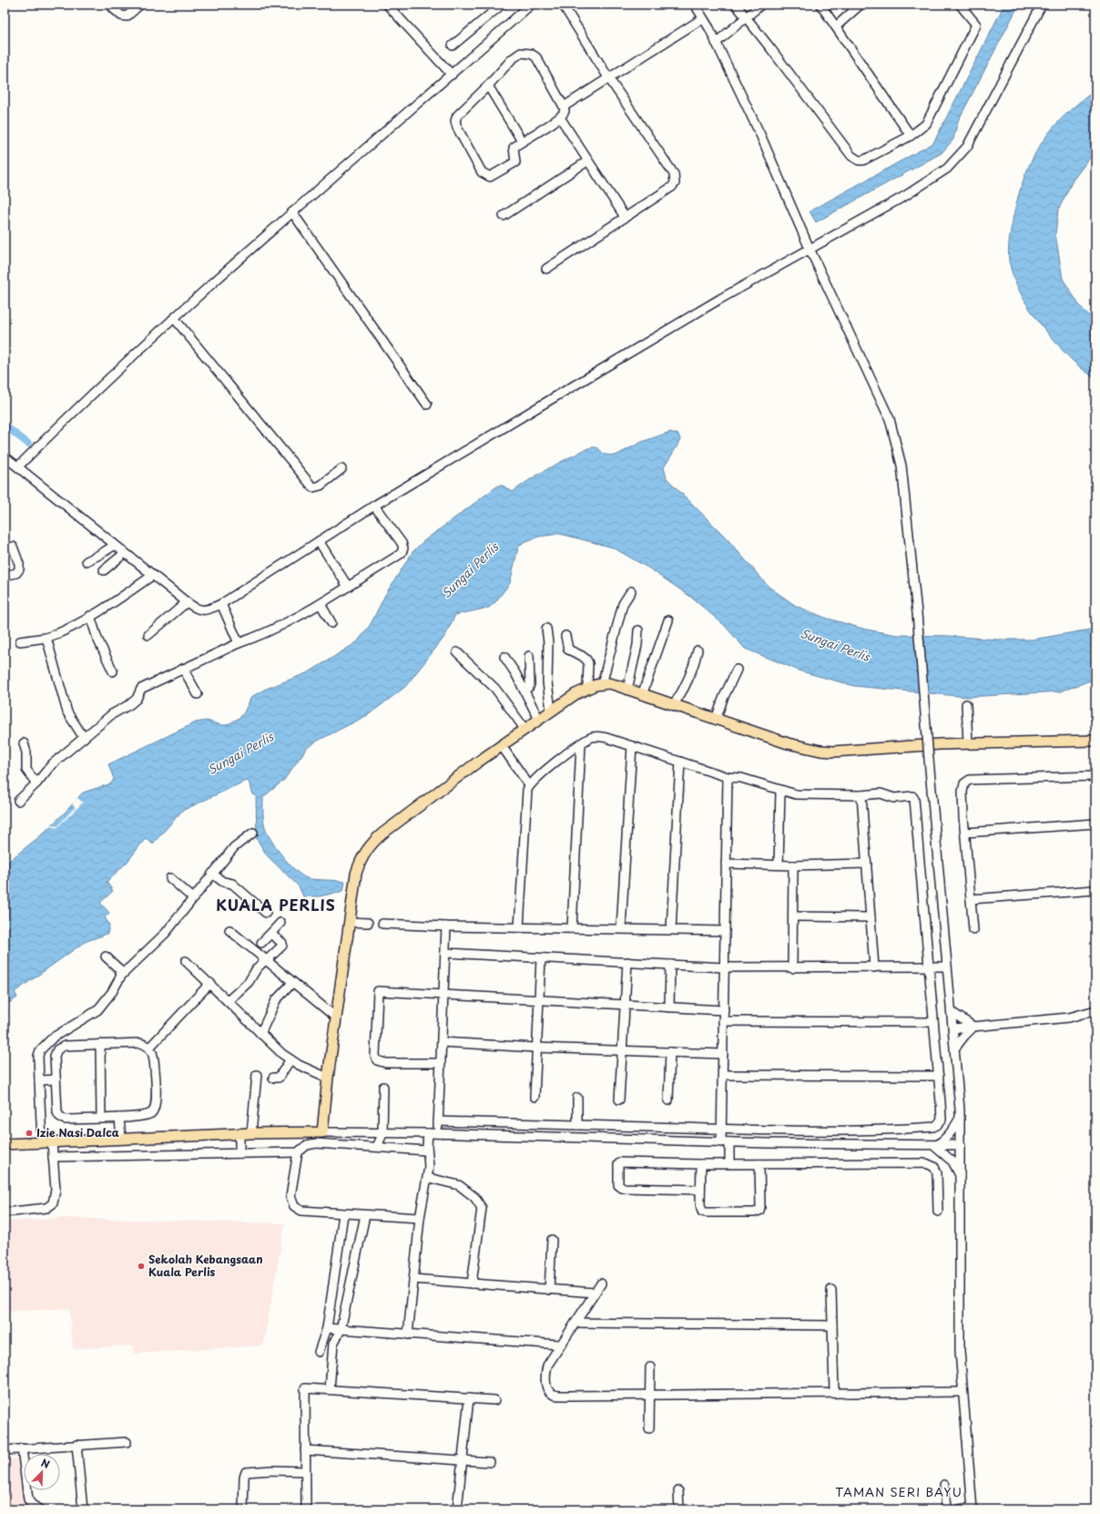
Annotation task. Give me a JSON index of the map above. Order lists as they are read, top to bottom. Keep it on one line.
{"districts":["KUALA PERLIS","TAMAN SERI BAYU"],"water":["Sungai Perlis"],"places":["Izie Nasi Dalca","Sekolah Kebangsaan Kuala Perlis"],"north":"top right"}
